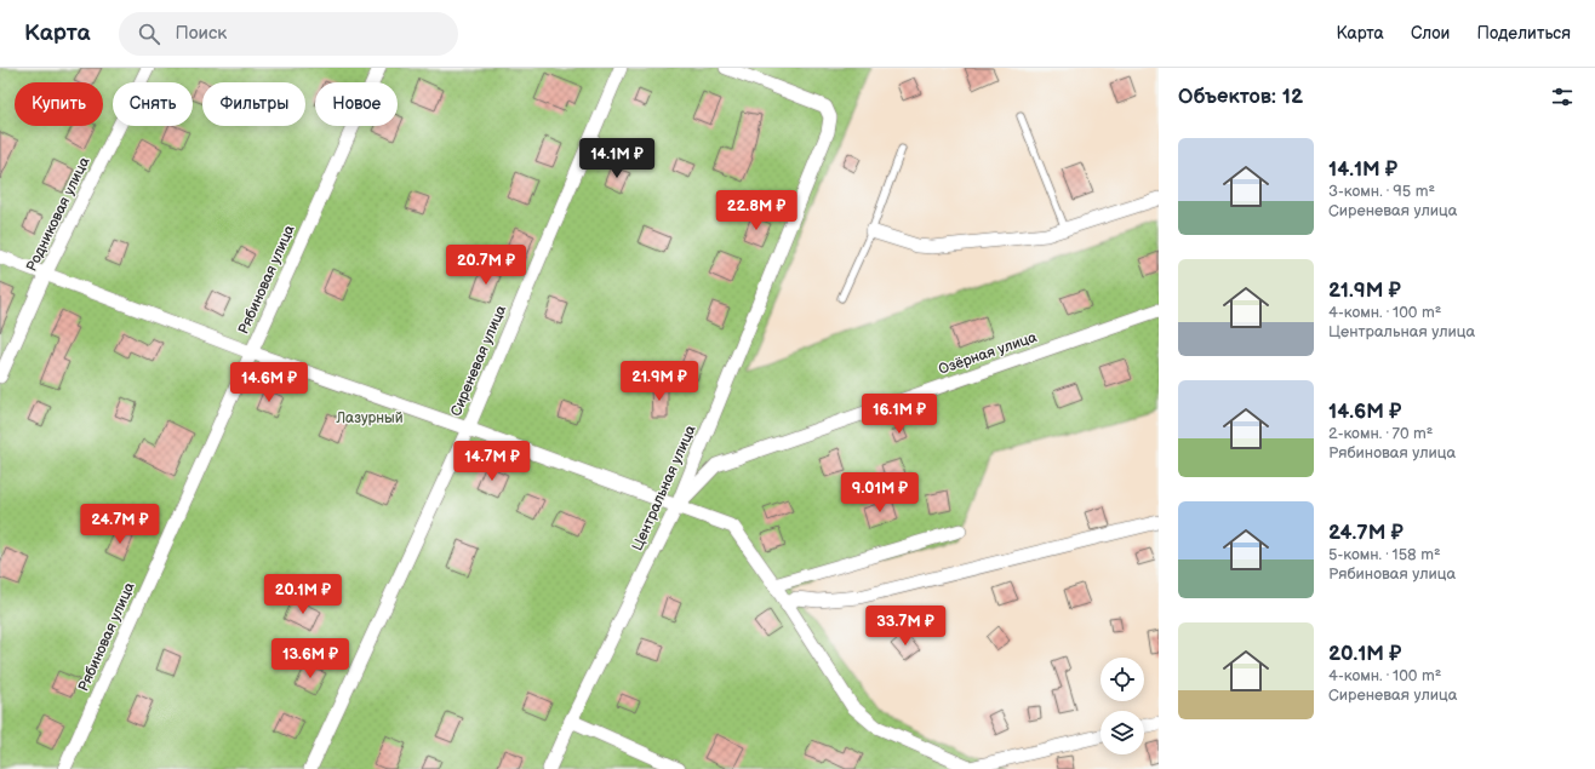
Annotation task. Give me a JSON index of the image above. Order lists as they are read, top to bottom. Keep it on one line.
{"streets":{"street":["Родниковая улица","Рябиновая улица","Озёрная улица","Сиреневая улица","Центральная улица"]},"crossings":[["Озёрная улица","Центральная улица"]],"parks":["Лазурный"],"page":{"header":"Карта","search":"Поиск","nav":["Карта","Слои","Поделиться"],"heading":"Объектов: 12","chip":["Купить","Снять","Фильтры","Новое"],"list":[{"name":"14.1M ₽","note":"3-комн. · 95 m² · Сиреневая улица"},{"name":"21.9M ₽","note":"4-комн. · 100 m² · Центральная улица"},{"name":"14.6M ₽","note":"2-комн. · 70 m² · Рябиновая улица"},{"name":"24.7M ₽","note":"5-комн. · 158 m² · Рябиновая улица"},{"name":"20.1M ₽","note":"4-комн. · 100 m² · Сиреневая улица"}],"price":["14.1M ₽","22.8M ₽","20.7M ₽","21.9M ₽","14.6M ₽","16.1M ₽","14.7M ₽","9.01M ₽","24.7M ₽","20.1M ₽","33.7M ₽","13.6M ₽"]}}
